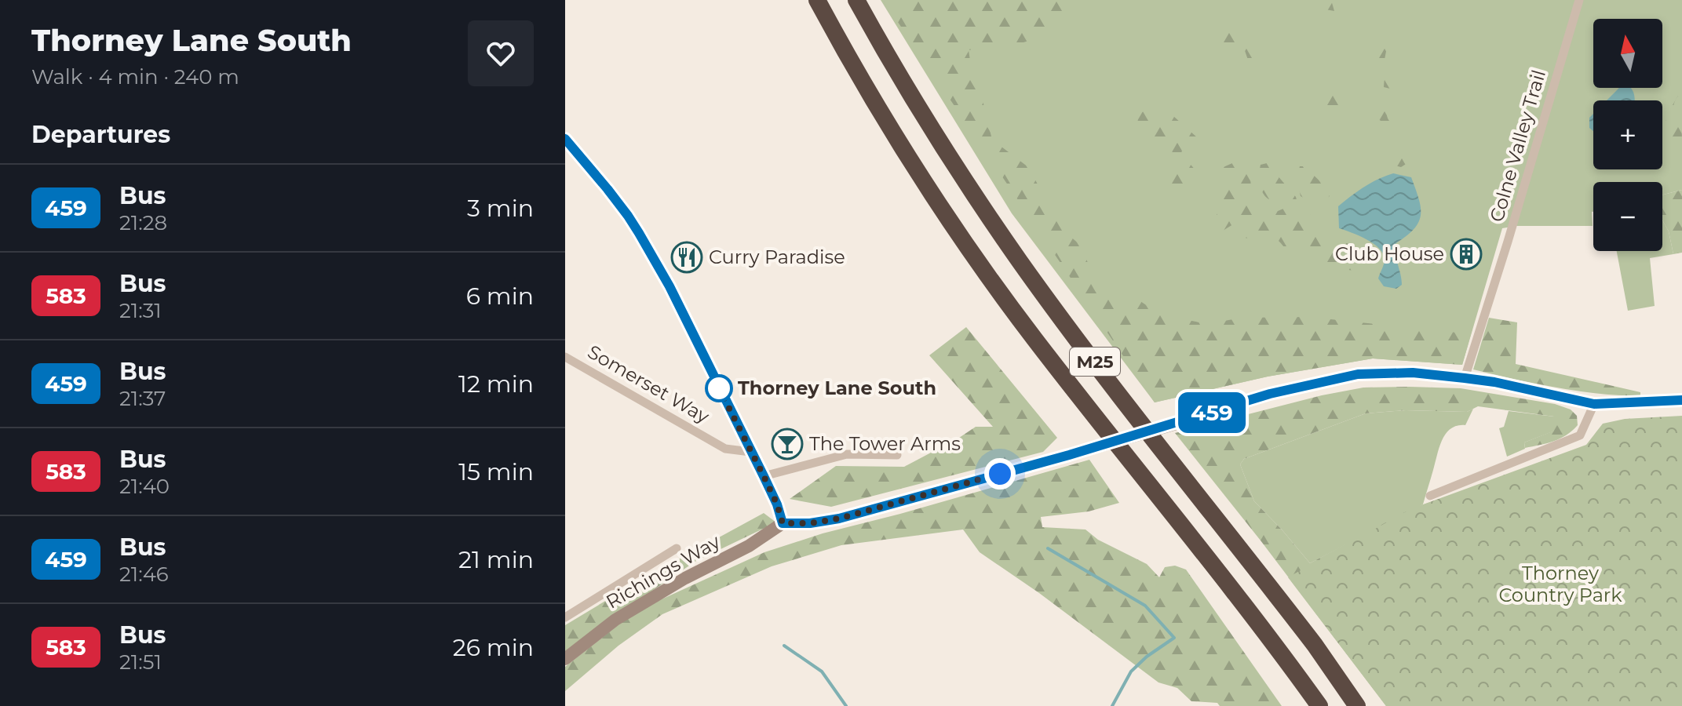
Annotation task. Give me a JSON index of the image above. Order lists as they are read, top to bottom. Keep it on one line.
{"streets":{"highway":["M25"],"street":["Colne Valley Trail","Somerset Way","Richings Way"]},"parks":["Thorney Country Park"],"places":{"building":["Club House"],"restaurant":["Curry Paradise"],"other":["Thorney Lane South"],"bar":["The Tower Arms"]},"lines":["bus line 459"],"north":"top","page":{"heading":[["Thorney Lane South","Walk · 4 min · 240 m"],"Departures"],"on_map":"459","map_buttons":["+","−"],"list":[{"mark":"459","name":"Bus","note":"21:28","value":"3 min"},{"mark":"583","name":"Bus","note":"21:31","value":"6 min"},{"mark":"459","name":"Bus","note":"21:37","value":"12 min"},{"mark":"583","name":"Bus","note":"21:40","value":"15 min"},{"mark":"459","name":"Bus","note":"21:46","value":"21 min"},{"mark":"583","name":"Bus","note":"21:51","value":"26 min"}]}}
